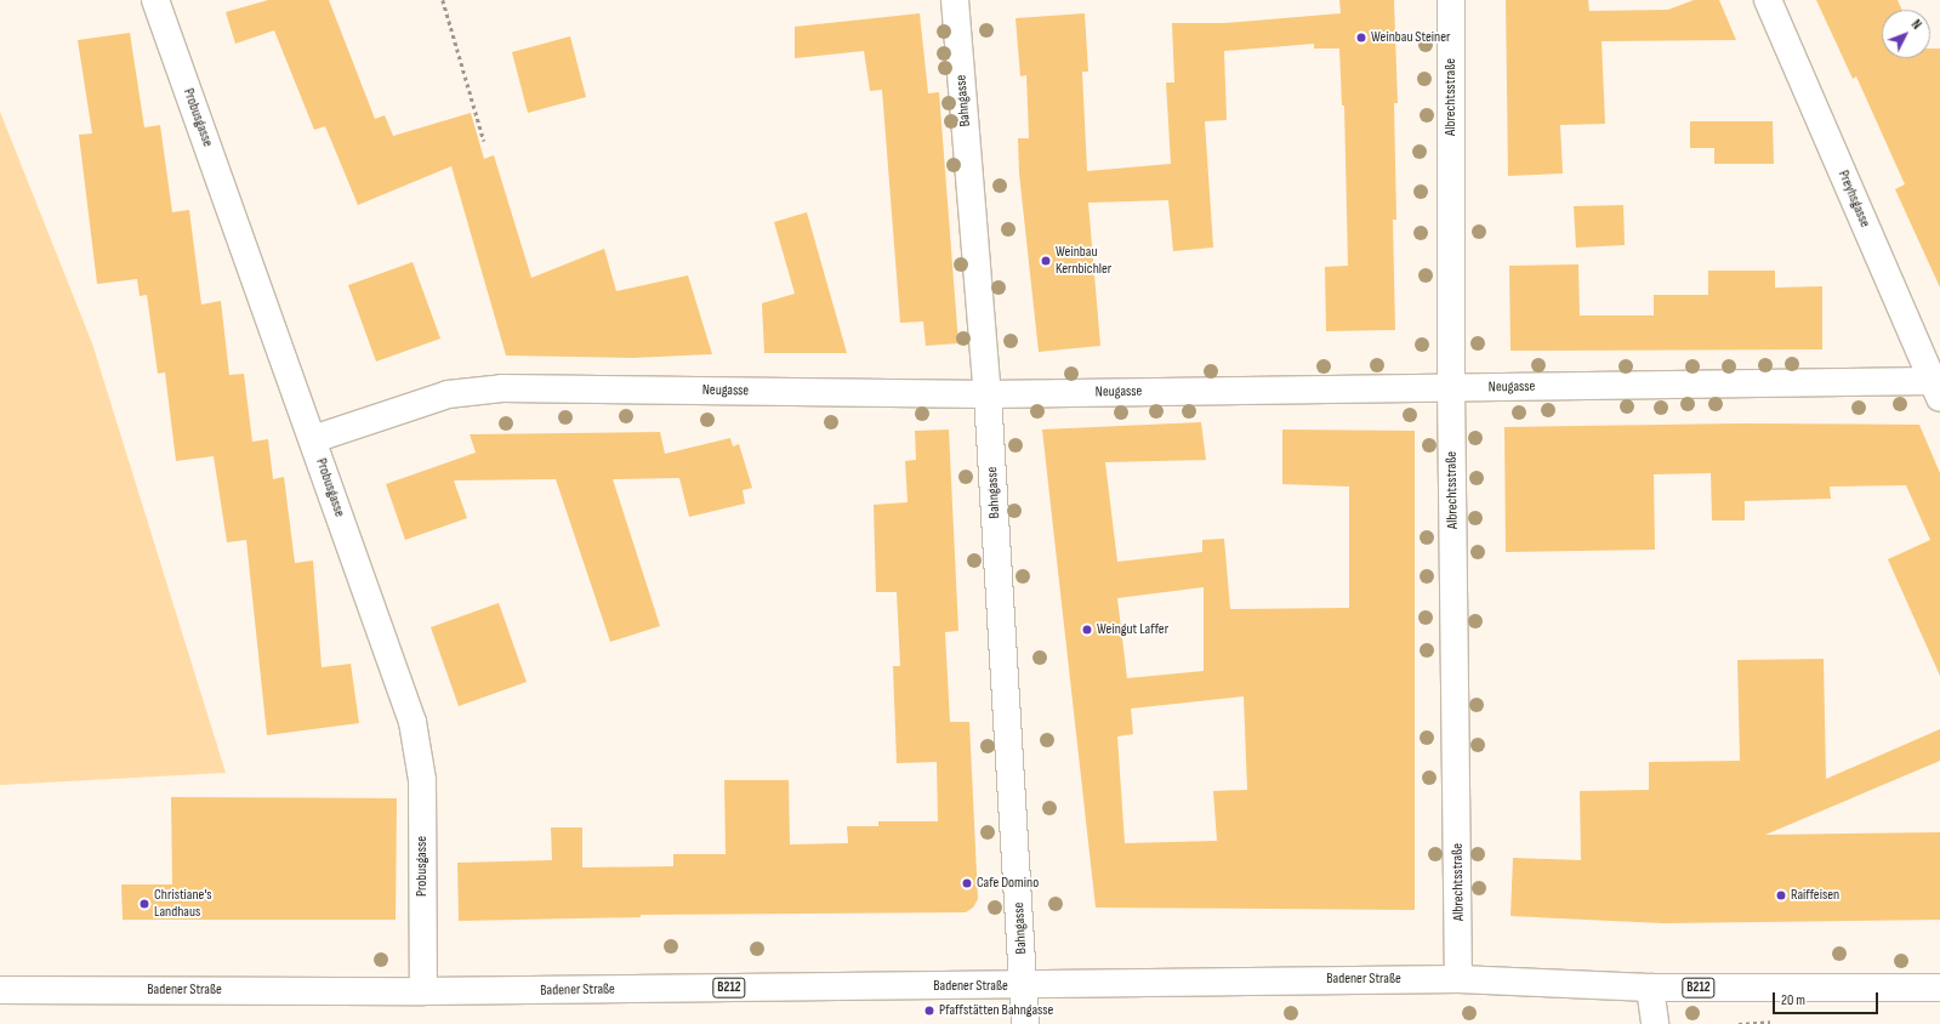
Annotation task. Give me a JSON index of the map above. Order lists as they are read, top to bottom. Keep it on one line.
{"streets":{"street":["Albrechtsstraße","Bahngasse","Probusgasse","Preyhsgasse","Neugasse","Badener Straße","B212"]},"crossings":[["Albrechtsstraße","Neugasse"],["Albrechtsstraße","Badener Straße"],["Bahngasse","Neugasse"],["Bahngasse","Badener Straße"],["Probusgasse","Neugasse"],["Probusgasse","Badener Straße"],["Preyhsgasse","Neugasse"]],"places":["Weinbau Steiner","Weinbau Kernbichler","Weingut Laffer","Cafe Domino","Raiffeisen","Christiane's Landhaus","Pfaffstätten Bahngasse"],"scale_bar":"20 m","north":"top right"}
